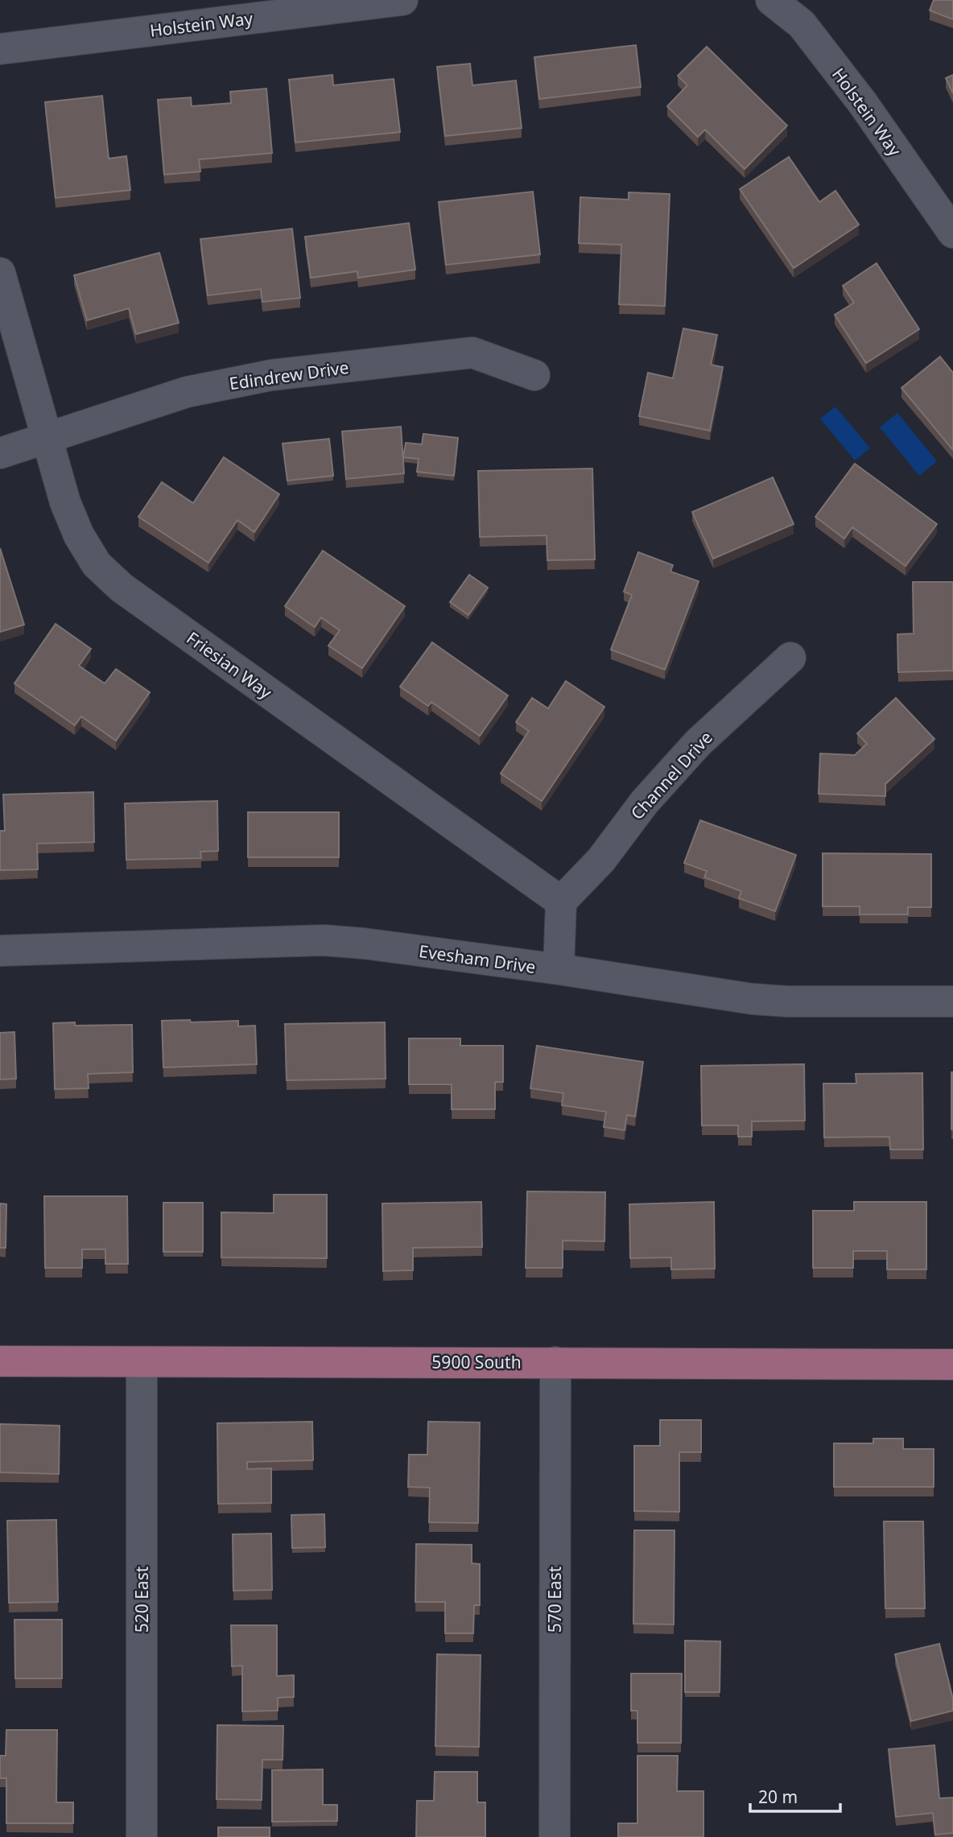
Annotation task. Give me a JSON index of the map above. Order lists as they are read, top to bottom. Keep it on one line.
{"streets":{"main road":["5900 South"],"street":["Holstein Way","Edindrew Drive","Friesian Way","Channel Drive","Evesham Drive","520 East","570 East"]},"crossings":[["Edindrew Drive","Friesian Way"],["Friesian Way","Channel Drive"],["5900 South","520 East"],["5900 South","570 East"]],"scale_bar":"20 m"}
